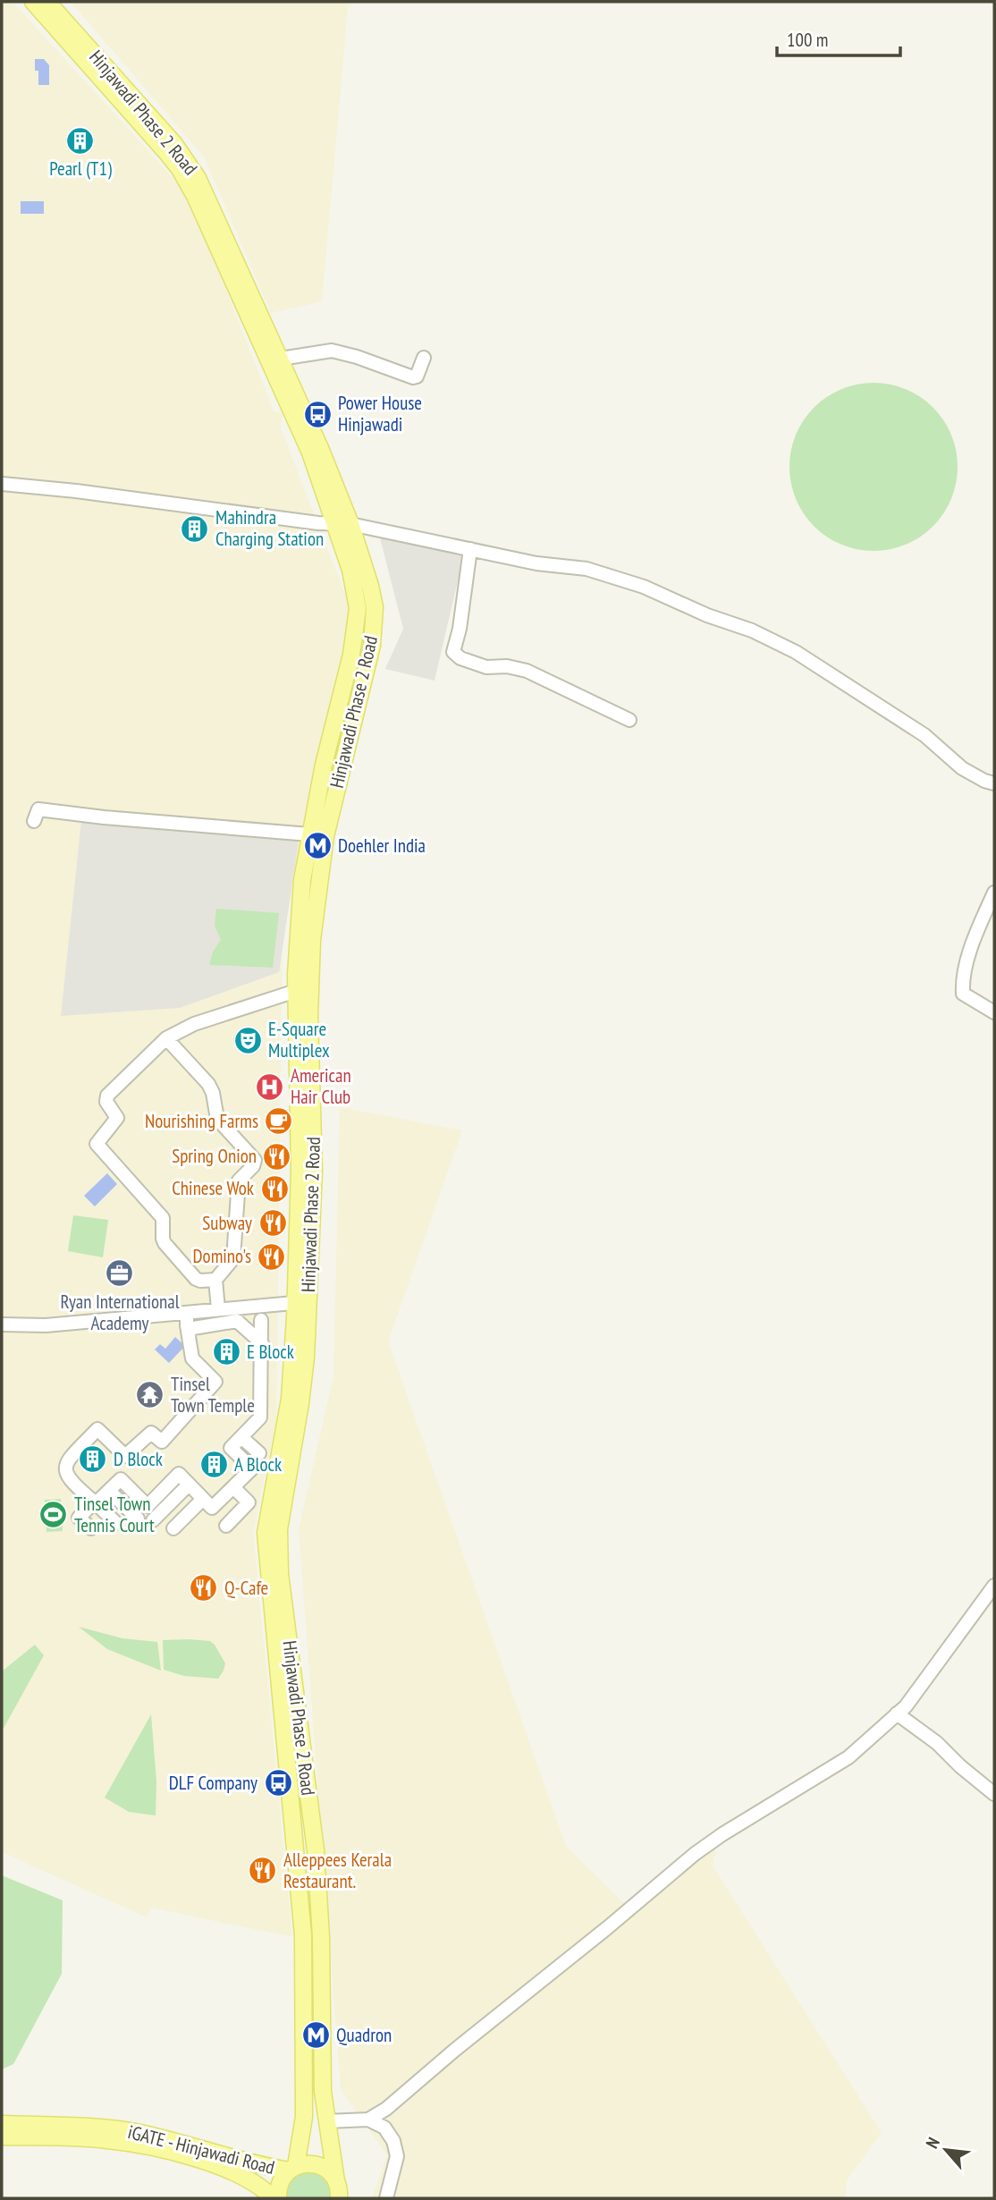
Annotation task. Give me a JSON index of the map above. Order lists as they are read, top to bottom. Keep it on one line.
{"streets":{"main road":["Hinjawadi Phase 2 Road","iGATE - Hinjawadi Road"]},"crossings":[["Hinjawadi Phase 2 Road","iGATE - Hinjawadi Road"]],"places":{"building":["Pearl (T1)","Mahindra Charging Station","E Block","D Block","A Block"],"bus stop":["Power House Hinjawadi","DLF Company"],"metro station":["Doehler India","Quadron"],"theatre":["E-Square Multiplex"],"hospital":["American Hair Club"],"cafe":["Nourishing Farms"],"restaurant":["Spring Onion","Chinese Wok","Subway","Domino's","Q-Cafe","Alleppees Kerala Restaurant."],"office":["Ryan International Academy"],"temple":["Tinsel Town Temple"],"sports":["Tinsel Town Tennis Court"]},"scale_bar":"100 m","north":"top left"}
